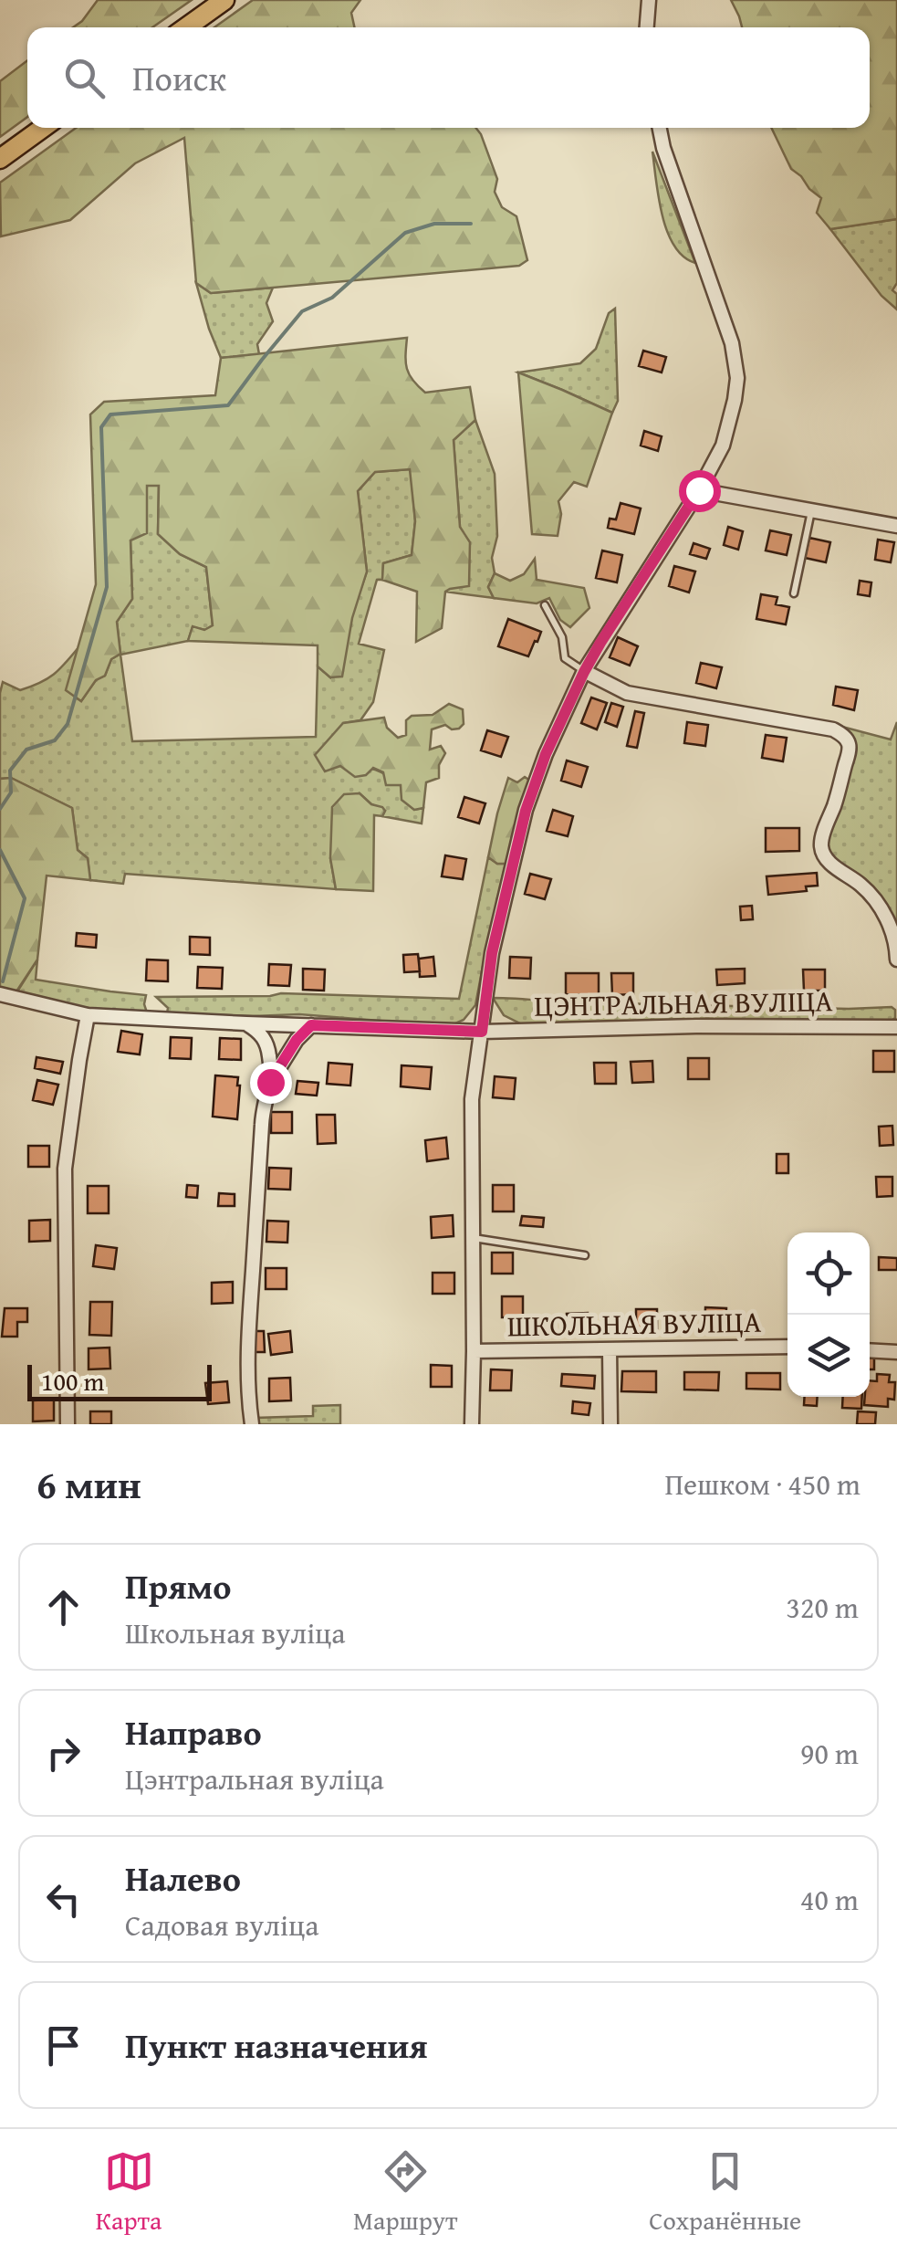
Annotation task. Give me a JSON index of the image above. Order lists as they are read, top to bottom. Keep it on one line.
{"streets":{"street":["ЦЭНТРАЛЬНАЯ ВУЛІЦА","ШКОЛЬНАЯ ВУЛІЦА"]},"crossings":[["ЦЭНТРАЛЬНАЯ ВУЛІЦА","ШКОЛЬНАЯ ВУЛІЦА"]],"scale_bar":"100 m","page":{"search":"Поиск","scale":"100 m","heading":["6 мин","Пешком · 450 m"],"list":[["Прямо","Школьная вуліца","320 m"],["Направо","Цэнтральная вуліца","90 m"],["Налево","Садовая вуліца","40 m"],"Пункт назначения"],"nav":["Карта","Маршрут","Сохранённые"]}}
